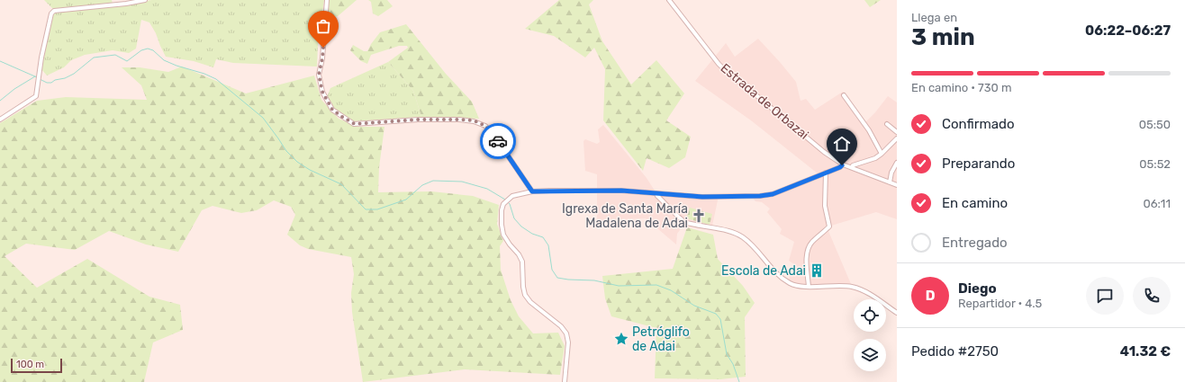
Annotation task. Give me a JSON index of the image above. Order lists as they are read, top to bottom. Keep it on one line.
{"streets":{"street":["Estrada de Orbazai"]},"places":{"church":["Igrexa de Santa María Madalena de Adai"],"building":["Escola de Adai"],"place":["Petróglifo de Adai"]},"scale_bar":"100 m","page":{"heading":["3 min","Llega en","06:22–06:27"],"panel":["Diego","Repartidor · 4.5","Pedido #2750","41.32 €"],"bar":"En camino · 730 m","list":[["Confirmado","05:50"],["Preparando","05:52"],["En camino","06:11"],"Entregado"],"round":"D","scale":"100 m"}}
